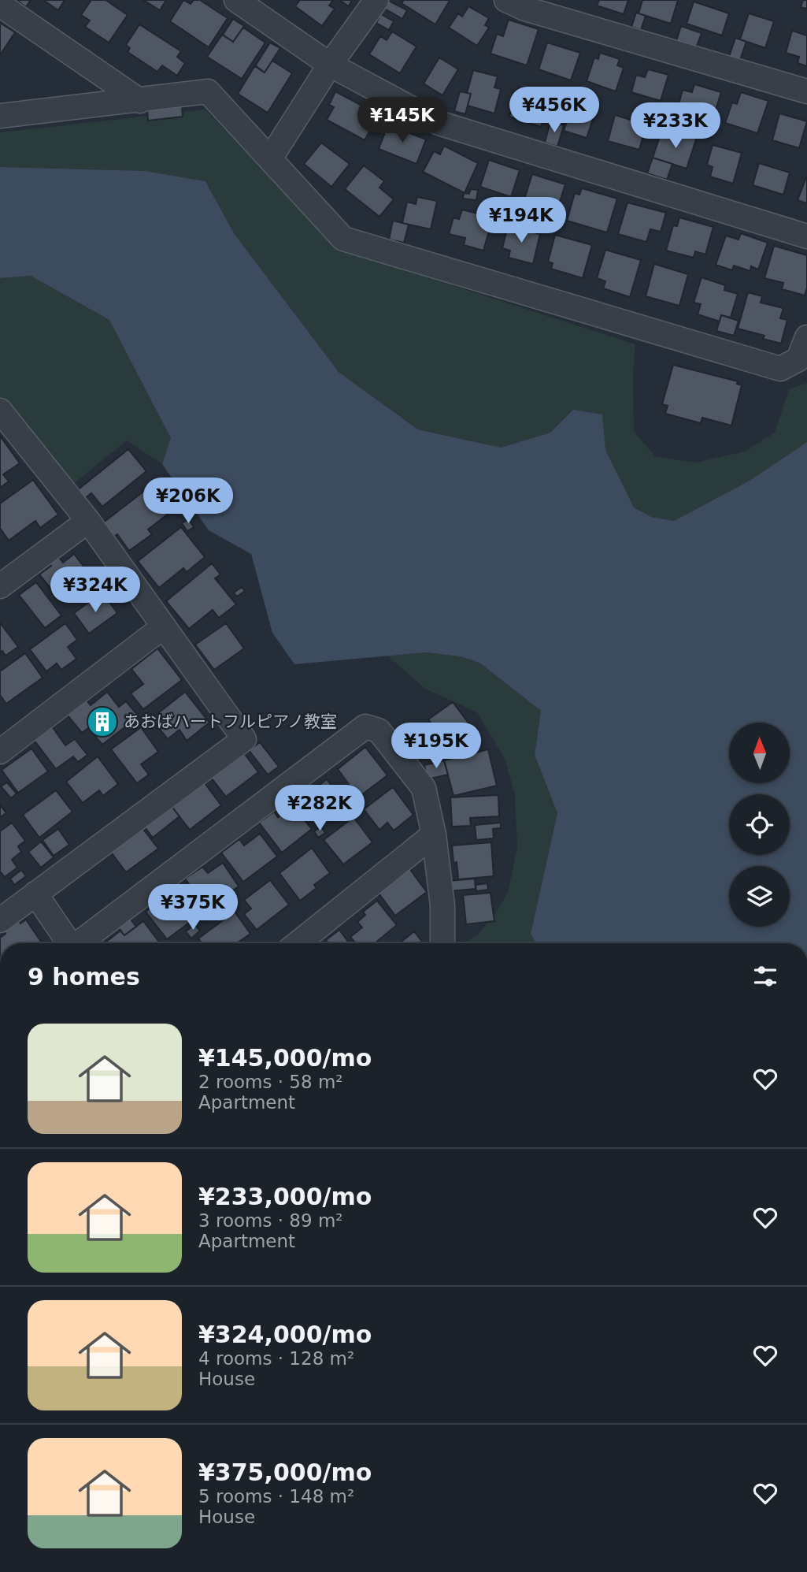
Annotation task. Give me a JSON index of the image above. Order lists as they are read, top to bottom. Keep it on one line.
{"places":{"building":["あおばハートフルピアノ教室"]},"north":"top","page":{"price":["¥456K","¥145K","¥233K","¥194K","¥206K","¥324K","¥195K","¥282K","¥375K"],"heading":"9 homes","list":[{"name":"¥145,000/mo","note":"2 rooms · 58 m² · Apartment"},{"name":"¥233,000/mo","note":"3 rooms · 89 m² · Apartment"},{"name":"¥324,000/mo","note":"4 rooms · 128 m² · House"},{"name":"¥375,000/mo","note":"5 rooms · 148 m² · House"}]}}
